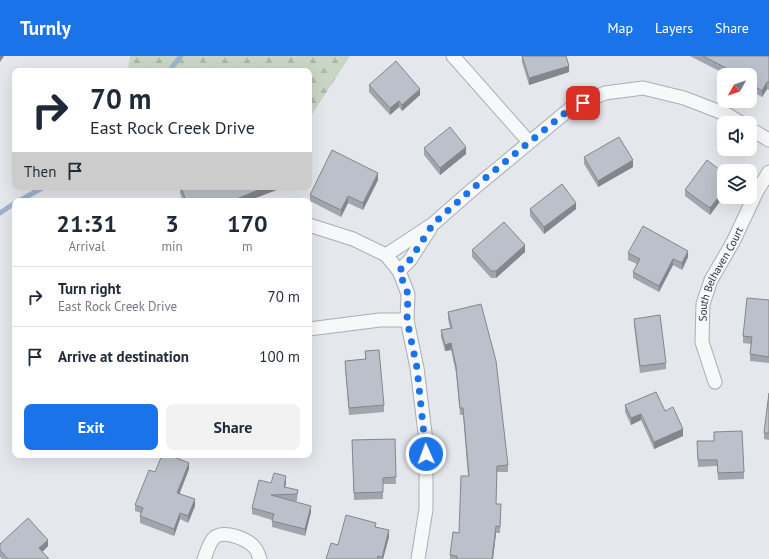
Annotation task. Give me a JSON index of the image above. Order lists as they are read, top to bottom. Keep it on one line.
{"streets":{"street":["South Belhaven Court"]},"north":"bottom left","page":{"header":"Turnly","nav":["Map","Layers","Share"],"turn":["70 m","East Rock Creek Drive"],"then":"Then","eta":["21:31","Arrival","3","min","170","m"],"list":[{"name":"Turn right","note":"East Rock Creek Drive","value":"70 m"},{"name":"Arrive at destination","value":"100 m"}],"buttons":["Exit","Share"]}}
